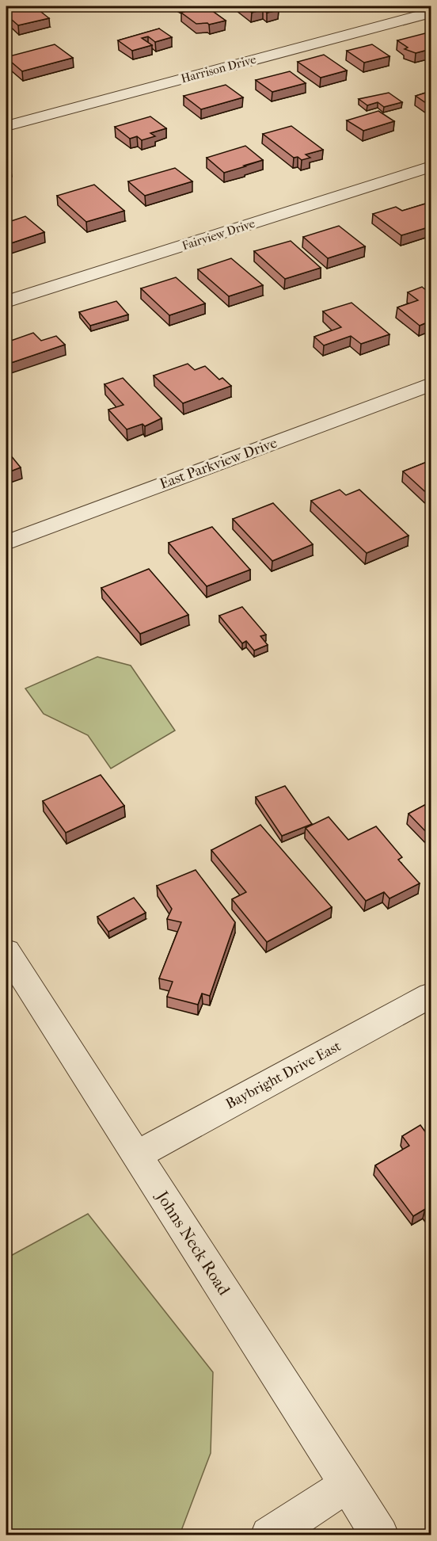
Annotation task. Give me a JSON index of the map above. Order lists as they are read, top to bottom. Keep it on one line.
{"streets":{"street":["Harrison Drive","Fairview Drive","East Parkview Drive","Baybright Drive East","Johns Neck Road"]},"crossings":[["Baybright Drive East","Johns Neck Road"]]}
